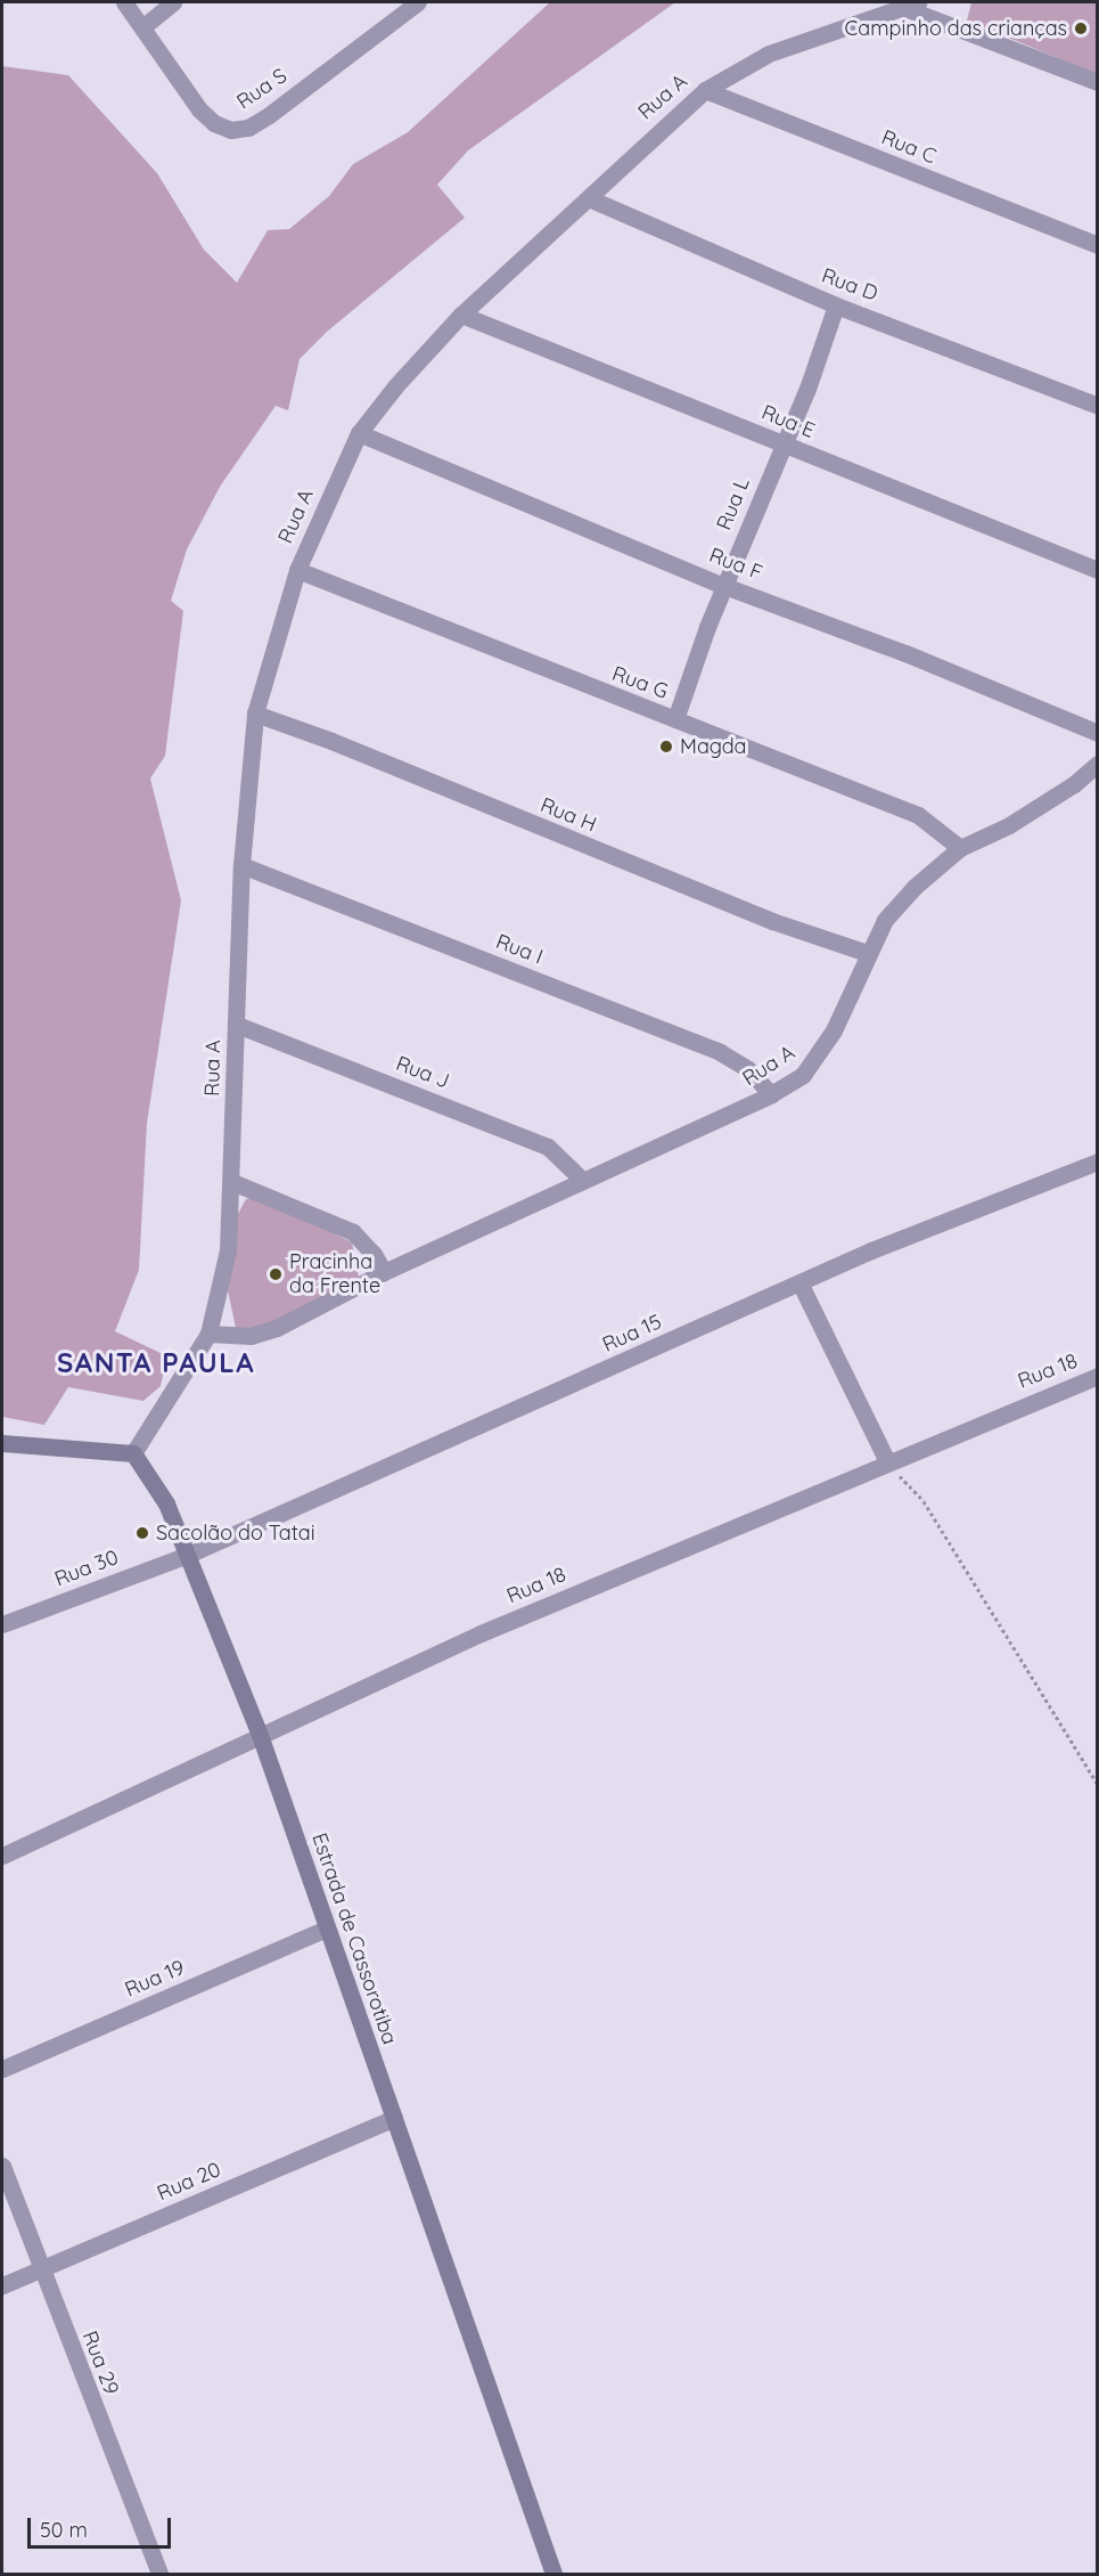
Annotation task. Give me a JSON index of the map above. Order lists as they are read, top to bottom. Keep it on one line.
{"streets":{"main road":["Estrada de Cassorotiba"],"street":["Rua S","Rua A","Rua C","Rua D","Rua E","Rua L","Rua F","Rua G","Rua H","Rua I","Rua J","Rua 15","Rua 18","Rua 30","Rua 19","Rua 20","Rua 29"]},"crossings":[["Rua A","Rua C"],["Rua A","Rua D"],["Rua A","Rua E"],["Rua A","Rua F"],["Rua A","Rua G"],["Rua A","Rua H"],["Rua A","Rua I"],["Rua A","Rua J"],["Rua A","Estrada de Cassorotiba"],["Rua D","Rua L"],["Rua E","Rua L"],["Rua L","Rua F"],["Rua L","Rua G"],["Rua 15","Rua 30"],["Rua 15","Estrada de Cassorotiba"],["Rua 18","Estrada de Cassorotiba"],["Rua 30","Estrada de Cassorotiba"],["Estrada de Cassorotiba","Rua 19"],["Estrada de Cassorotiba","Rua 20"],["Rua 20","Rua 29"]],"districts":["SANTA PAULA"],"places":["Campinho das crianças","Magda","Pracinha da Frente","Sacolão do Tatai"],"scale_bar":"50 m"}
